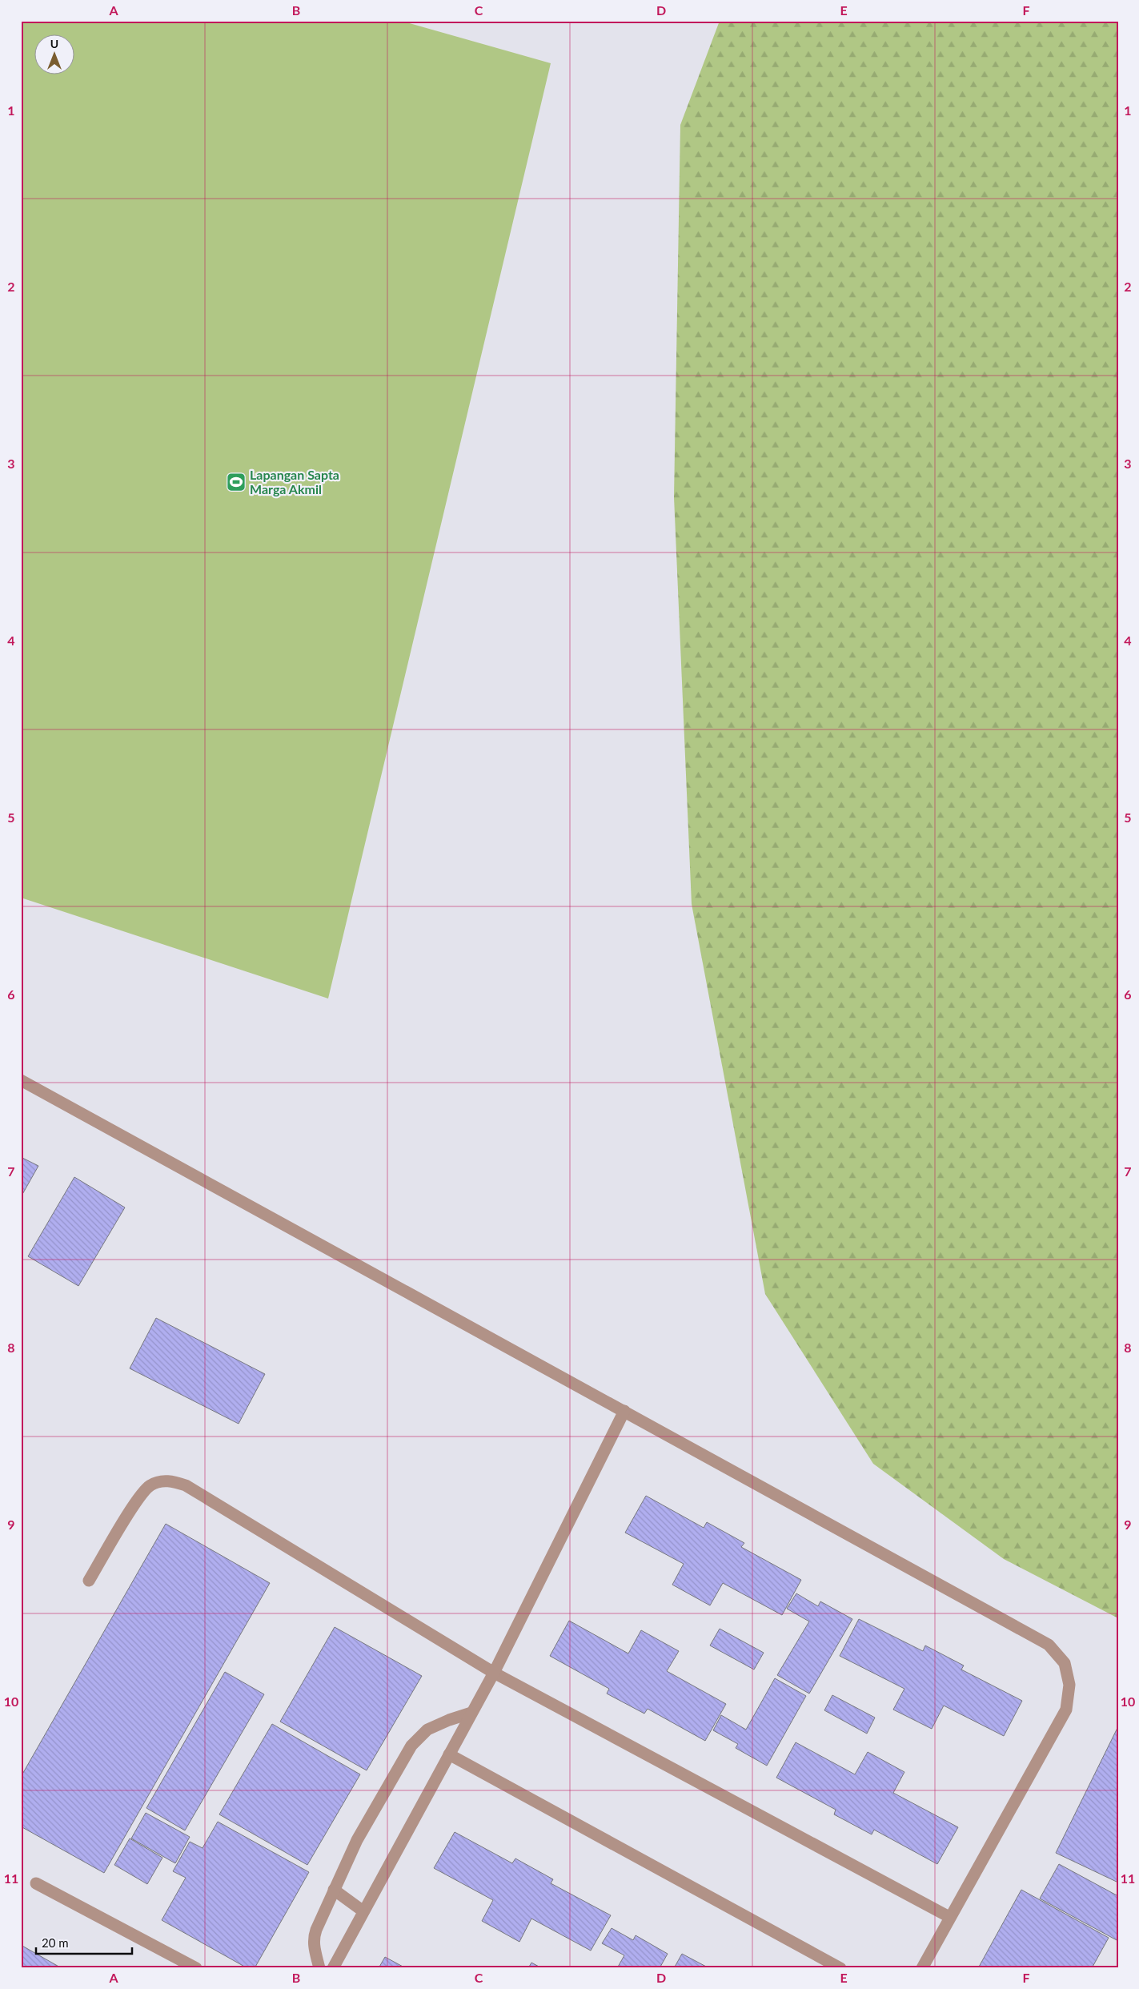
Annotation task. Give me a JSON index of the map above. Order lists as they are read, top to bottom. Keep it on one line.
{"places":{"sports":["Lapangan Sapta Marga Akmil"]},"scale_bar":"20 m","north":"top","grid":{"columns":["A","B","C","D","E","F"],"rows":["1","2","3","4","5","6","7","8","9","10","11"]}}
